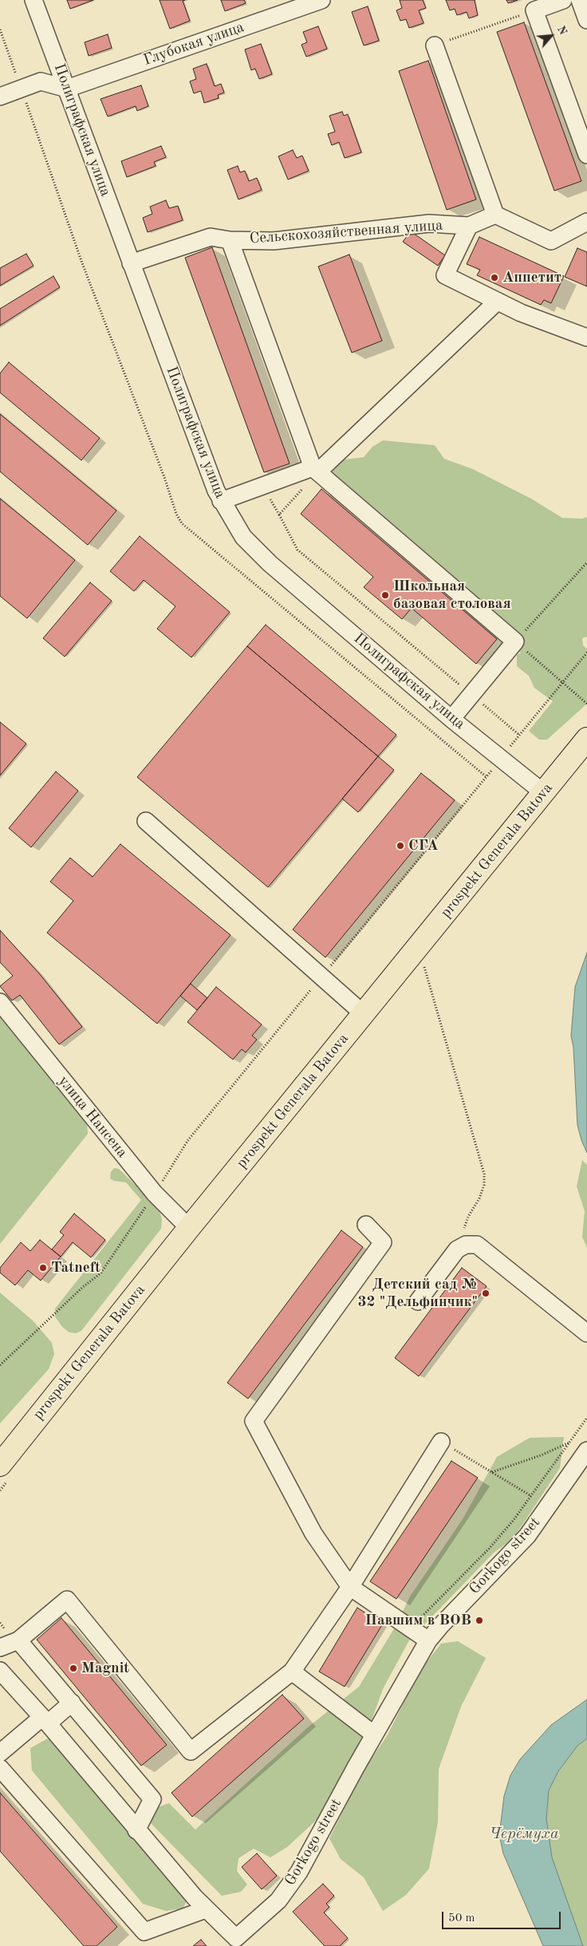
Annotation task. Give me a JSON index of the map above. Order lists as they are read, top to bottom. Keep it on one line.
{"streets":{"main road":["prospekt Generala Batova"],"street":["Глубокая улица","Полиграфская улица","Сельскохозяйственная улица","улица Нансена","Gorkogo street"]},"crossings":[["Глубокая улица","Полиграфская улица"],["Полиграфская улица","Сельскохозяйственная улица"],["Полиграфская улица","prospekt Generala Batova"],["prospekt Generala Batova","улица Нансена"]],"water":["Черёмуха"],"places":["Аппетит","Школьная базовая столовая","СГА","Tatneft","Детский сад № 32 \"Дельфинчик\"","Павшим в ВОВ","Magnit"],"scale_bar":"50 m","north":"top right"}
